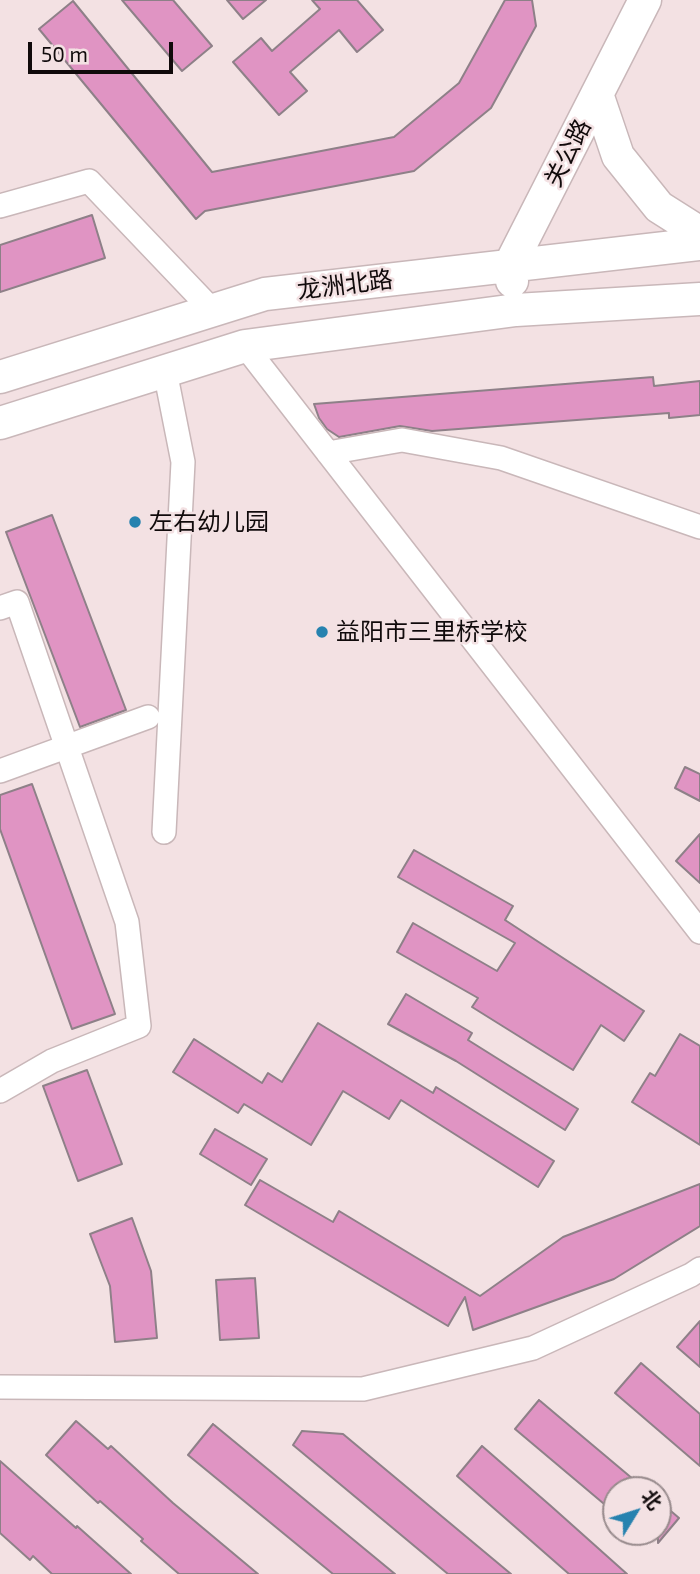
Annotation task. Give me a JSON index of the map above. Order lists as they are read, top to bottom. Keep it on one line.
{"streets":{"main road":["关公路","龙洲北路"]},"crossings":[["关公路","龙洲北路"]],"places":["左右幼儿园","益阳市三里桥学校"],"scale_bar":"50 m","north":"top right"}
